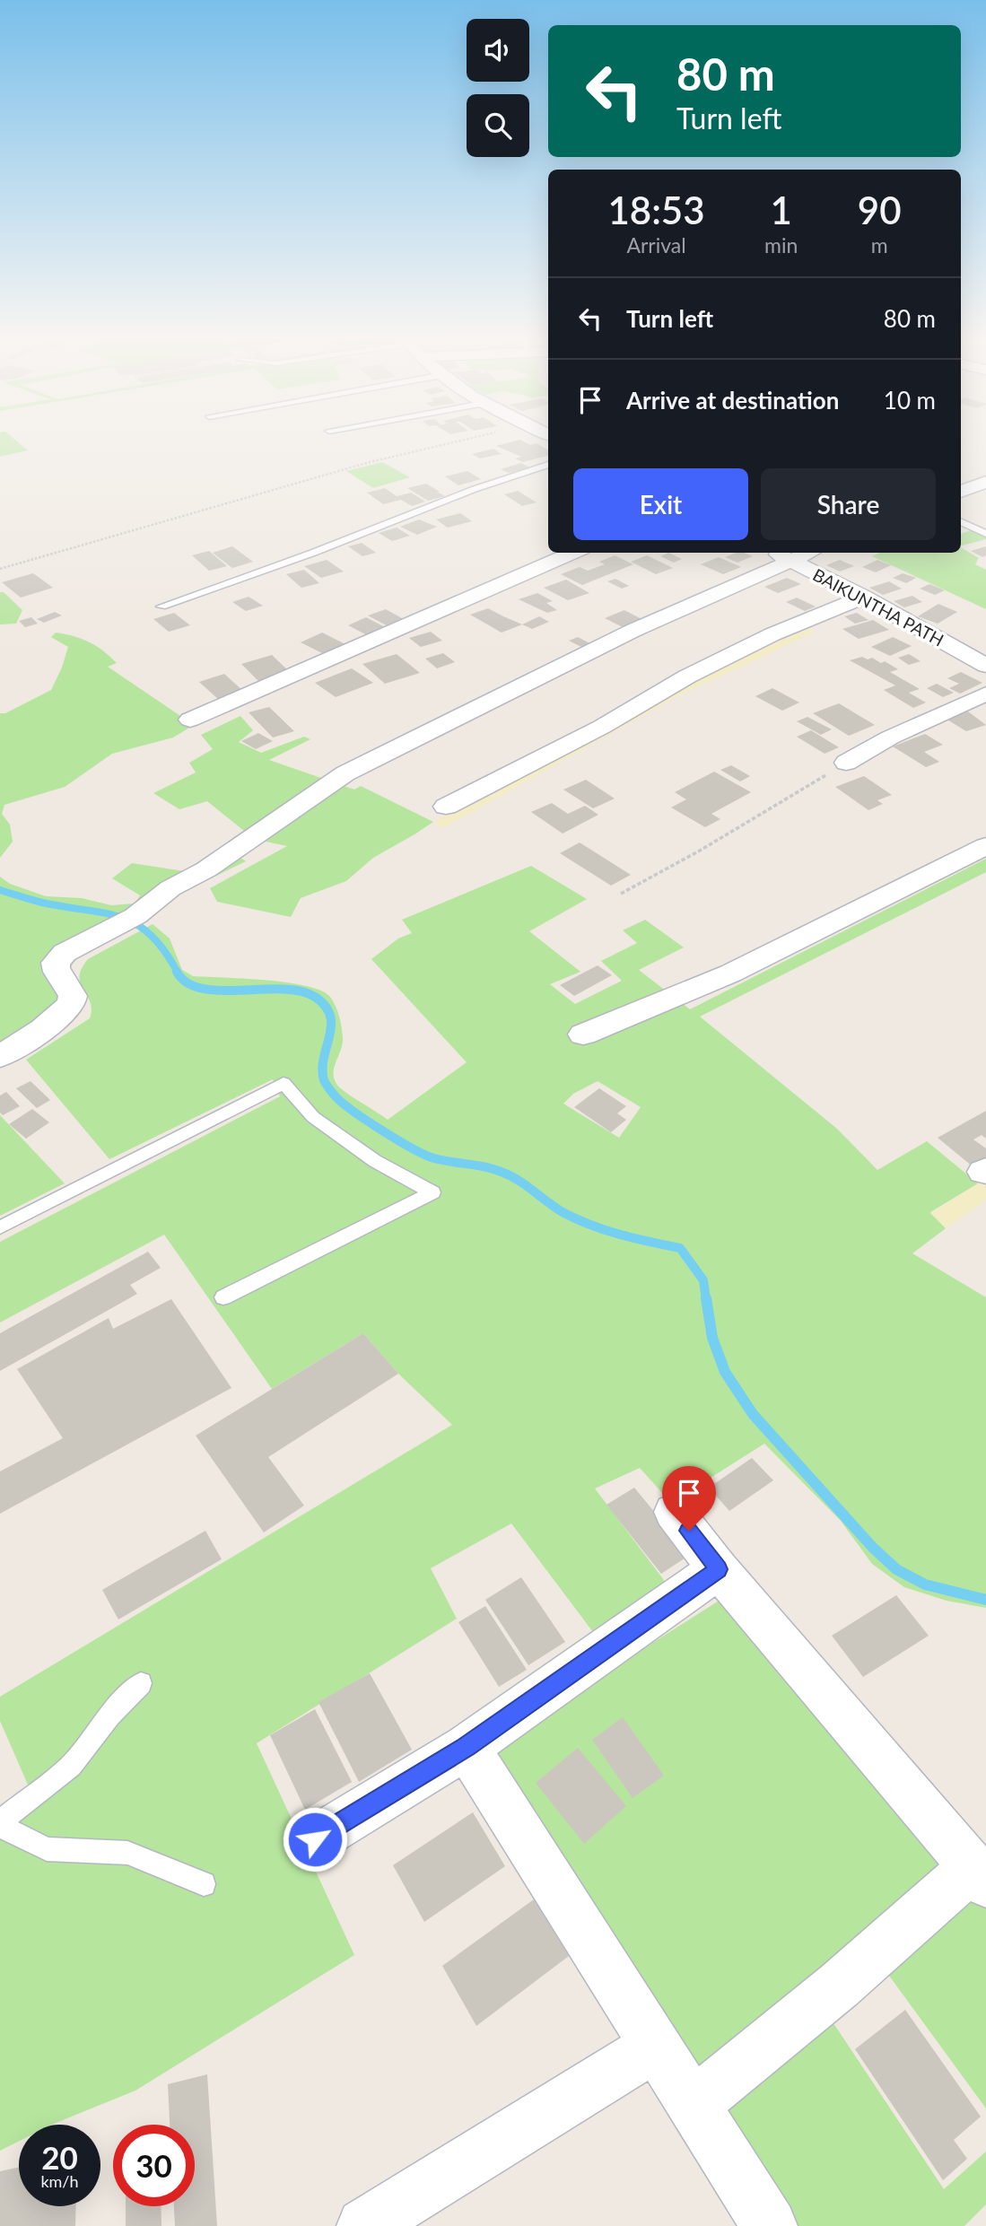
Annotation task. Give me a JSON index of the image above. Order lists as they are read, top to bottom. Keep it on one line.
{"streets":{"street":["BAIKUNTHA PATH"]},"page":{"turn":["80 m","Turn left"],"eta":["18:53","Arrival","1","min","90","m"],"list":[{"name":"Turn left","value":"80 m"},{"name":"Arrive at destination","value":"10 m"}],"buttons":["Exit","Share"],"speed":"20 km/h","limit":"30"}}
